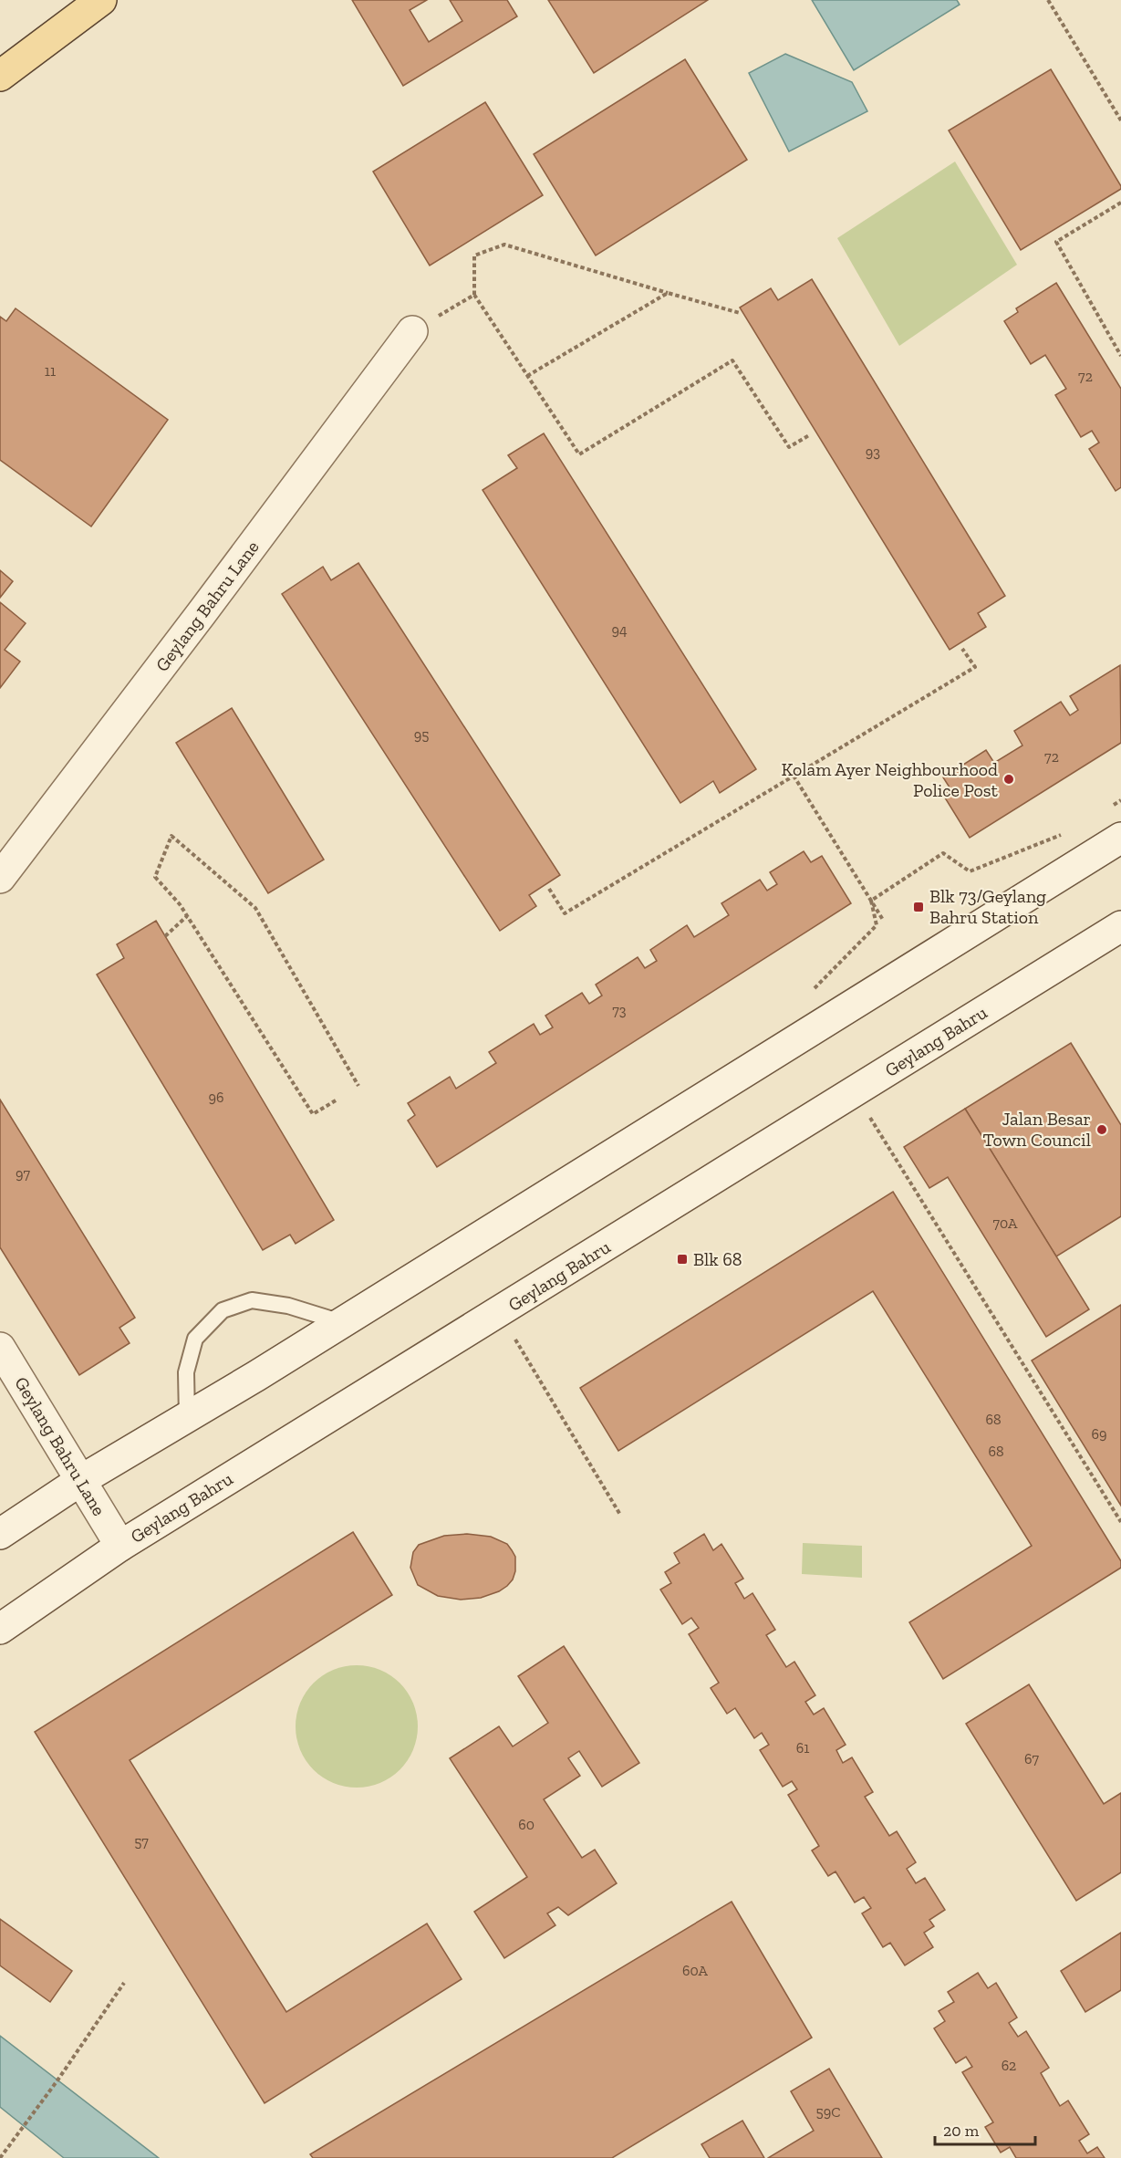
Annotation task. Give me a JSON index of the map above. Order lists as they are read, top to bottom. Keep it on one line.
{"streets":{"main road":["Geylang Bahru Lane","Geylang Bahru"]},"crossings":[["Geylang Bahru Lane","Geylang Bahru"]],"places":{"other":["Kolam Ayer Neighbourhood Police Post","Jalan Besar Town Council"],"transit":["Blk 73/Geylang Bahru Station","Blk 68"]},"house_numbers":["11","72","93","94","95","72","73","96","97","70A","68","69","68","61","67","60","57","60A","62","59C"],"scale_bar":"20 m"}
